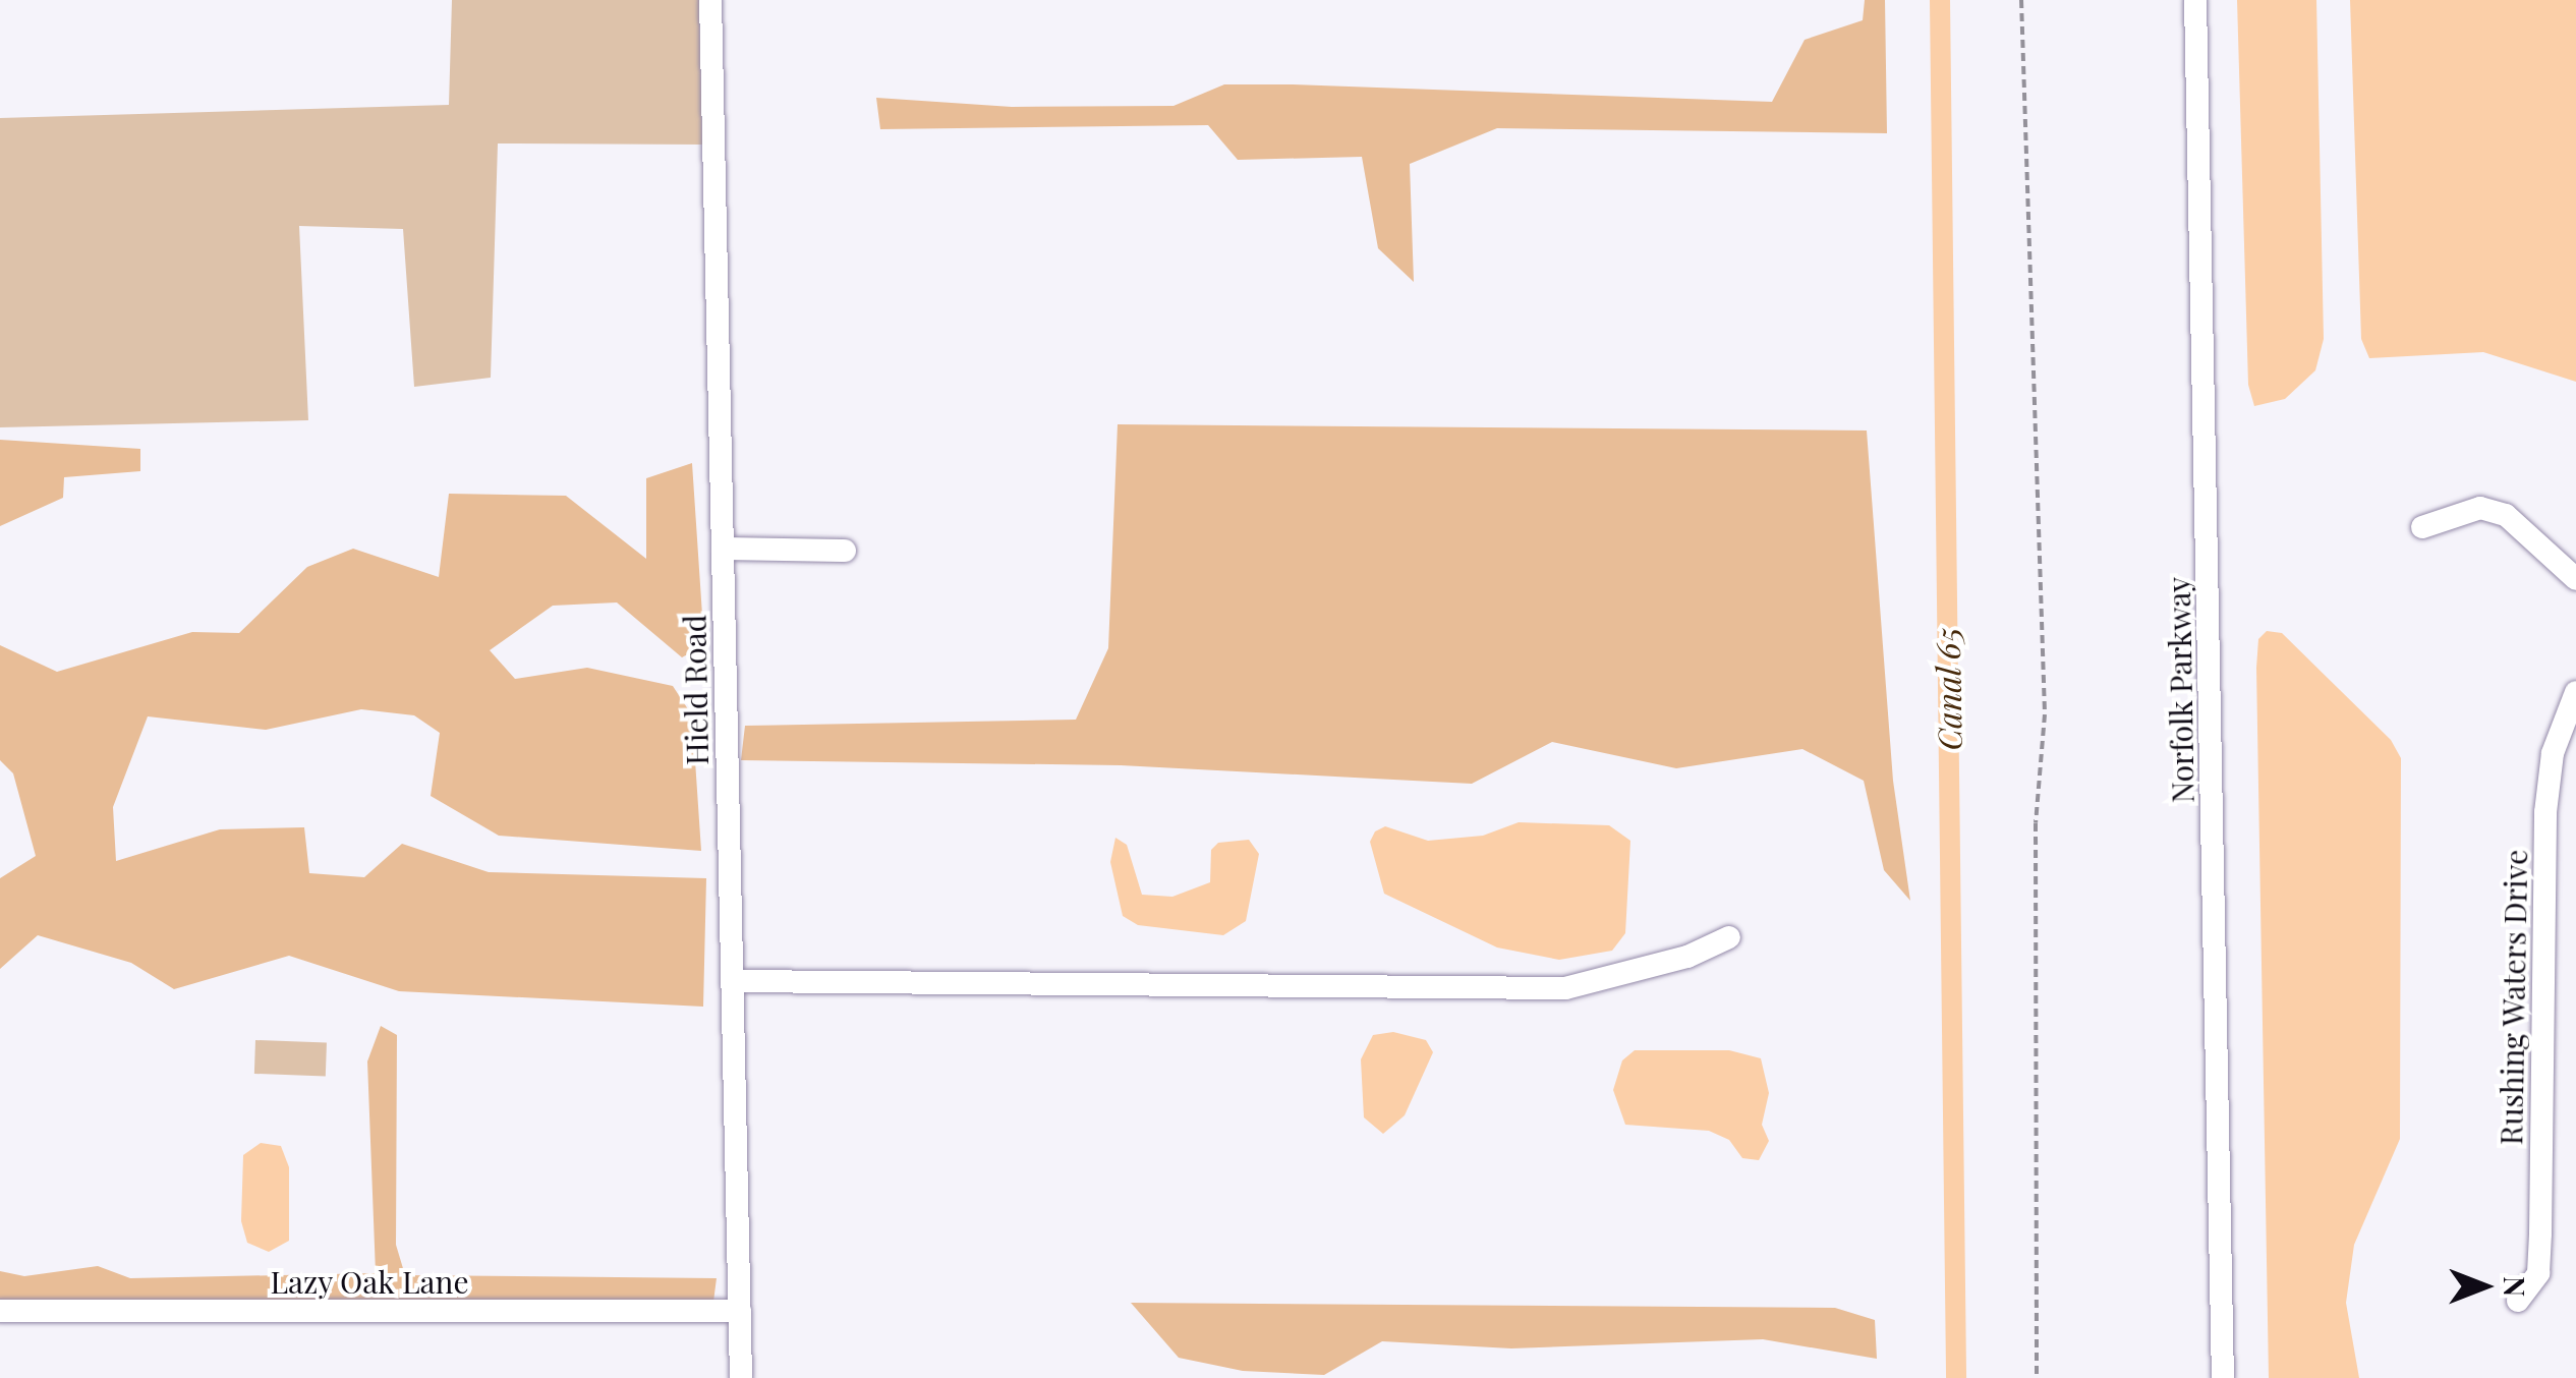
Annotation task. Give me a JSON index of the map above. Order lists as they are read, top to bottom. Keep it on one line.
{"streets":{"street":["Hield Road","Norfolk Parkway","Rushing Waters Drive","Lazy Oak Lane"]},"crossings":[["Hield Road","Lazy Oak Lane"]],"water":["Canal 65"],"north":"right"}
